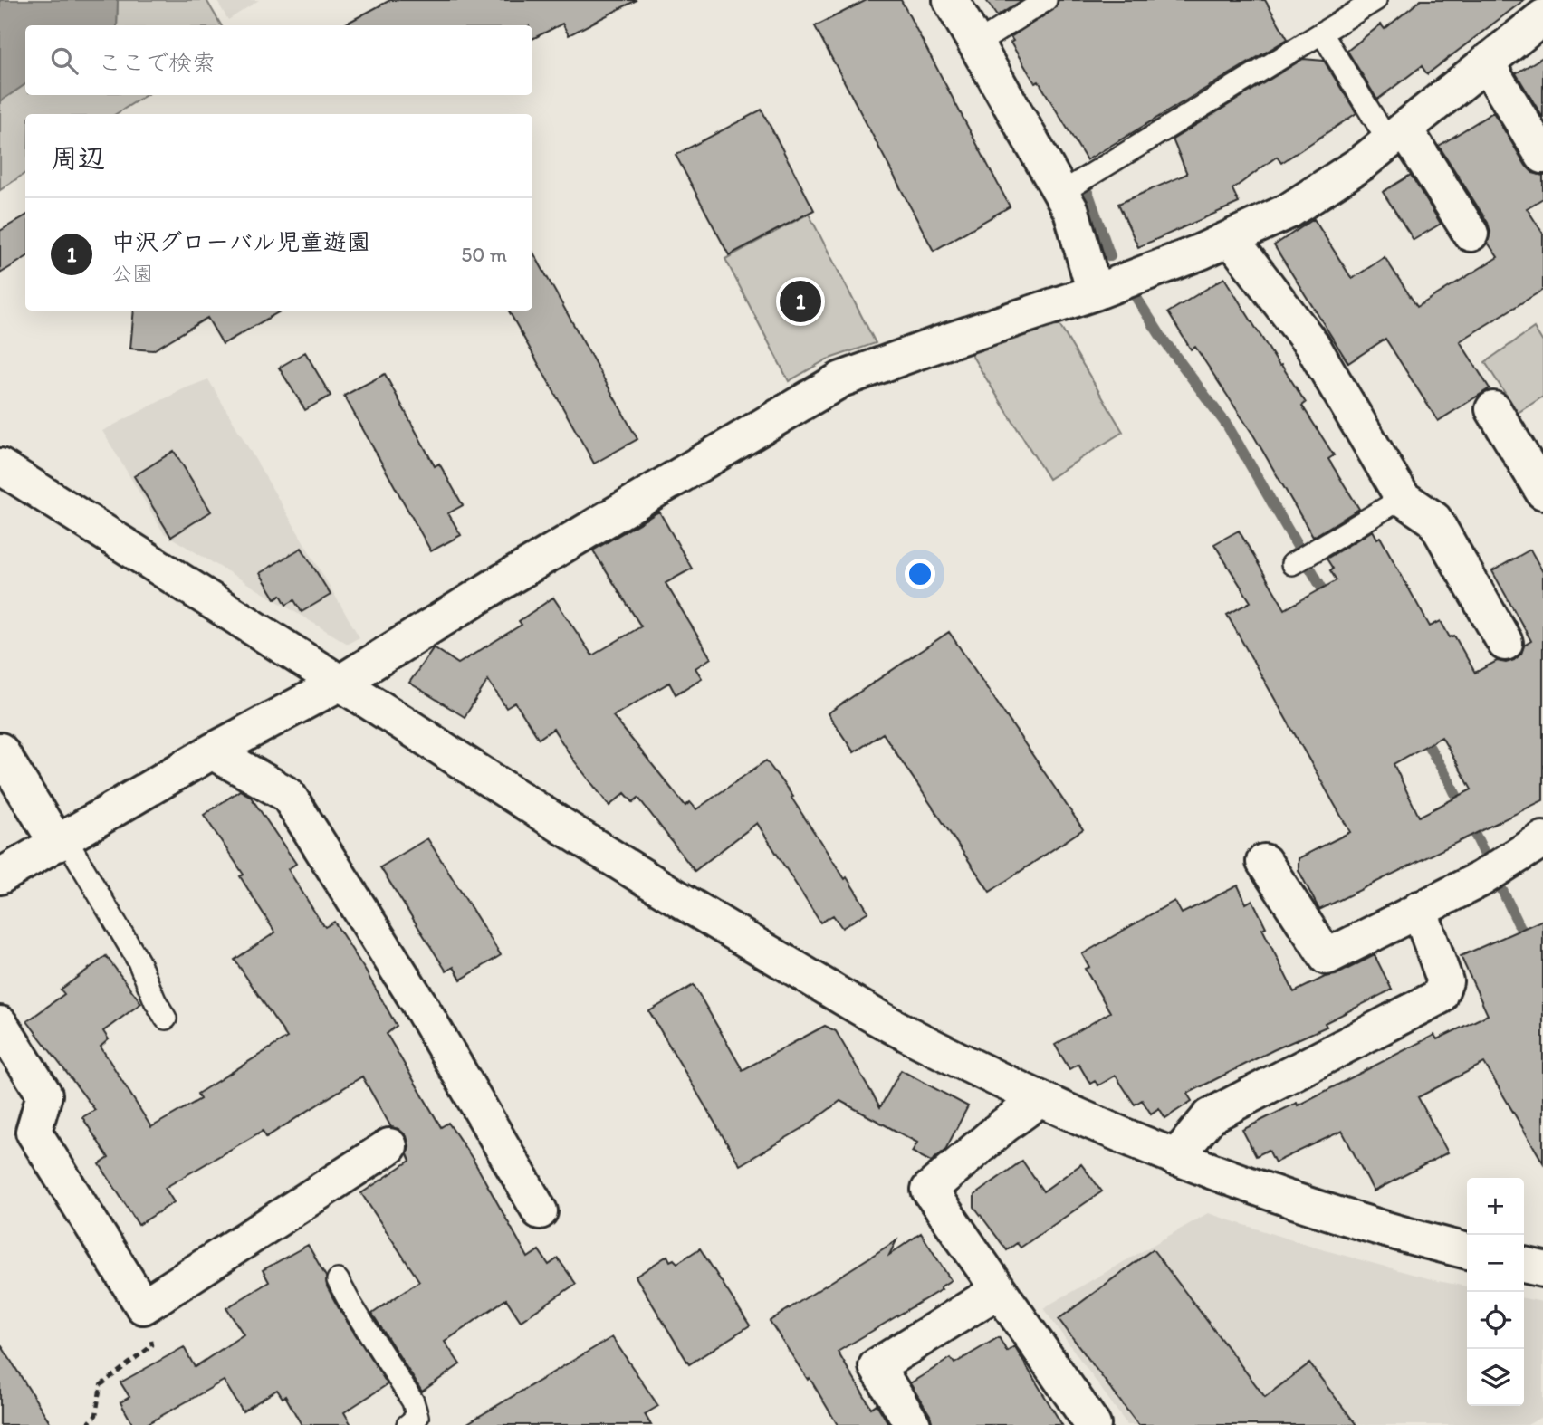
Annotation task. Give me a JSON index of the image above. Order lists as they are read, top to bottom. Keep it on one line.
{"page":{"search":"ここで検索","heading":"周辺","list":[{"mark":"1","name":"中沢グローバル児童遊園","note":"公園","value":"50 m"}],"pins":"1","map_buttons":["+","−"]}}
